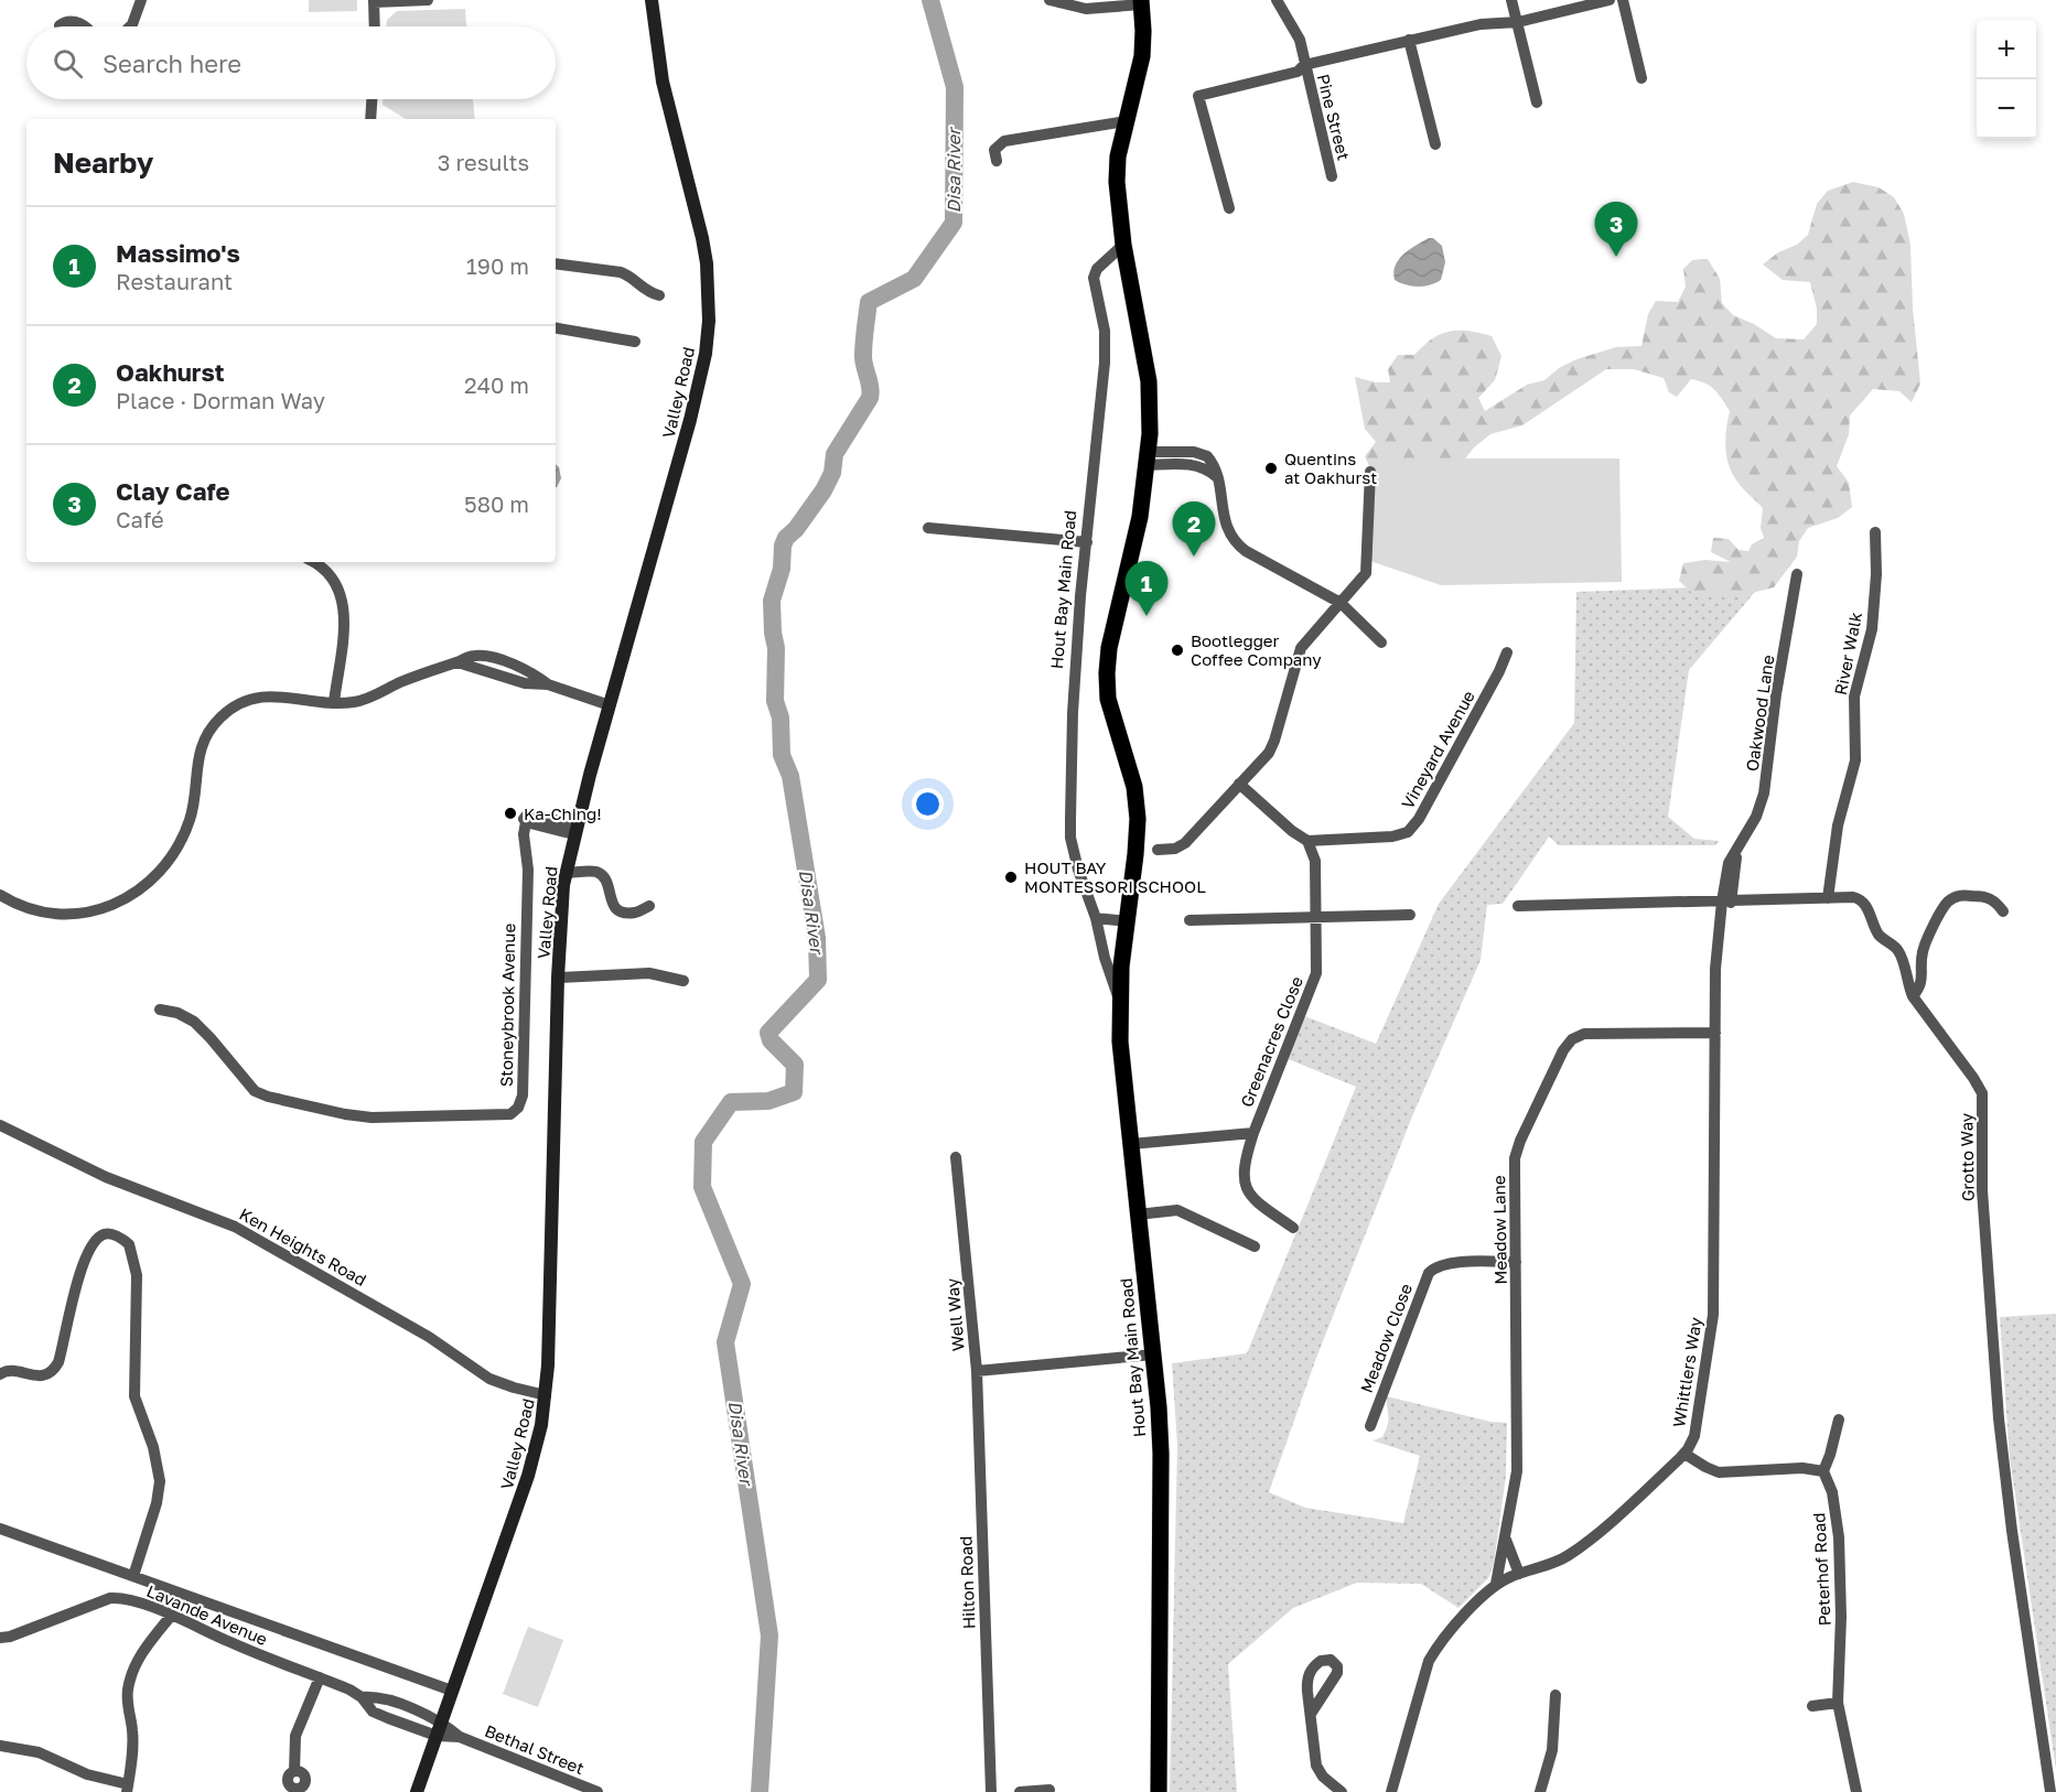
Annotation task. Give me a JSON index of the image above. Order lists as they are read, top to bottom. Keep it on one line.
{"streets":{"main road":["Hout Bay Main Road"],"street":["Pine Street","Valley Road","River Walk","Oakwood Lane","Vineyard Avenue","Stoneybrook Avenue","Greenacres Close","Grotto Way","Meadow Lane","Ken Heights Road","Well Way","Meadow Close","Whittlers Way","Peterhof Road","Hilton Road","Lavande Avenue","Bethal Street"]},"crossings":[["Valley Road","Stoneybrook Avenue"],["Valley Road","Ken Heights Road"],["Valley Road","Lavande Avenue"],["Valley Road","Bethal Street"],["Hout Bay Main Road","Greenacres Close"],["Hout Bay Main Road","Well Way"],["River Walk","Grotto Way"],["Oakwood Lane","Grotto Way"],["Oakwood Lane","Whittlers Way"],["Vineyard Avenue","Greenacres Close"],["Grotto Way","Whittlers Way"],["Meadow Lane","Meadow Close"],["Meadow Lane","Whittlers Way"],["Well Way","Hilton Road"],["Lavande Avenue","Bethal Street"]],"water":["Disa River"],"places":["Quentins at Oakhurst","Bootlegger Coffee Company","Ka-Ching!","HOUT BAY MONTESSORI SCHOOL"],"page":{"map_buttons":["+","−"],"search":"Search here","heading":["Nearby","3 results"],"pins":["3","2","1"],"list":[{"mark":"1","name":"Massimo's","note":"Restaurant","value":"190 m"},{"mark":"2","name":"Oakhurst","note":"Place · Dorman Way","value":"240 m"},{"mark":"3","name":"Clay Cafe","note":"Café","value":"580 m"}]}}
